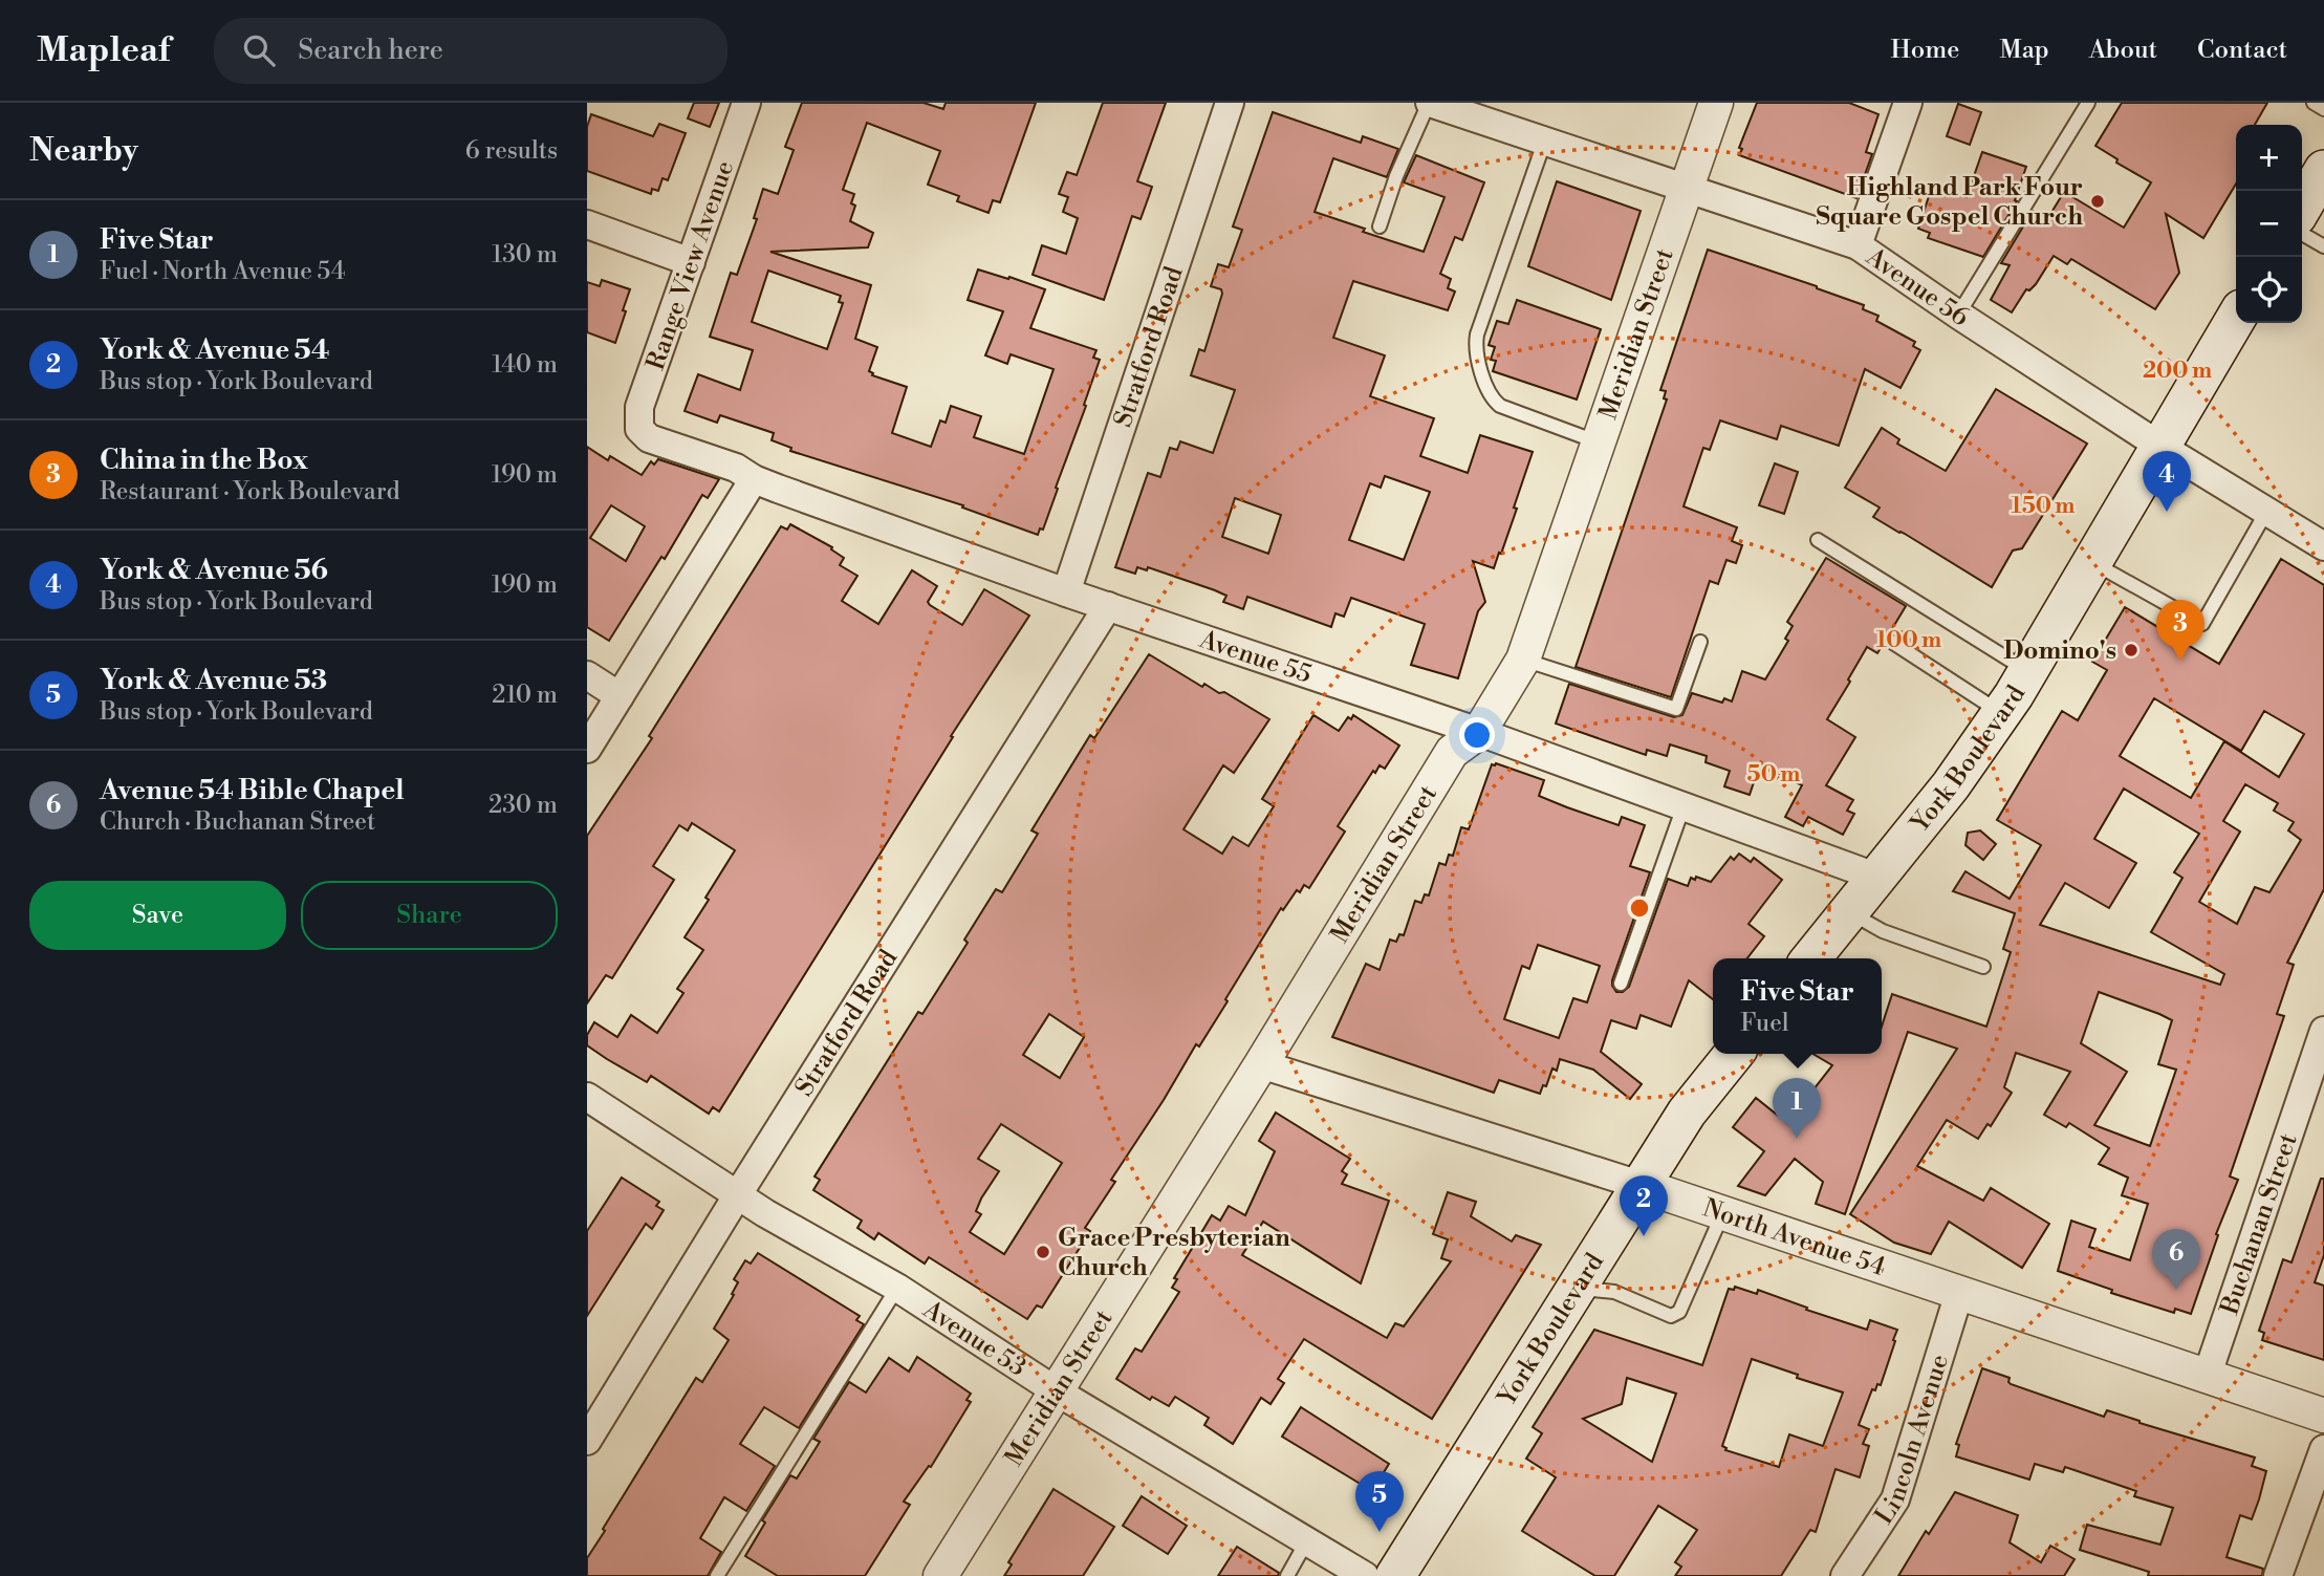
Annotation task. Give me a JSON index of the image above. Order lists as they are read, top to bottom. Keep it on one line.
{"streets":{"main road":["York Boulevard"],"street":["Range View Avenue","Avenue 56","Meridian Street","Stratford Road","Avenue 55","Buchanan Street","North Avenue 54","Avenue 53","Lincoln Avenue"]},"crossings":[["Range View Avenue","Avenue 55"],["Avenue 56","Meridian Street"],["Avenue 56","York Boulevard"],["Meridian Street","Avenue 55"],["Meridian Street","North Avenue 54"],["Meridian Street","Avenue 53"],["Stratford Road","Avenue 55"],["Stratford Road","Avenue 53"],["Avenue 55","York Boulevard"],["York Boulevard","North Avenue 54"],["Buchanan Street","North Avenue 54"],["North Avenue 54","Lincoln Avenue"]],"places":["Highland Park Four Square Gospel Church","Domino's","Grace Presbyterian Church"],"page":{"header":"Mapleaf","search":"Search here","nav":["Home","Map","About","Contact"],"heading":["Nearby","6 results"],"map_buttons":["+","−"],"list":[{"mark":"1","name":"Five Star","note":"Fuel · North Avenue 54","value":"130 m"},{"mark":"2","name":"York & Avenue 54","note":"Bus stop · York Boulevard","value":"140 m"},{"mark":"3","name":"China in the Box","note":"Restaurant · York Boulevard","value":"190 m"},{"mark":"4","name":"York & Avenue 56","note":"Bus stop · York Boulevard","value":"190 m"},{"mark":"5","name":"York & Avenue 53","note":"Bus stop · York Boulevard","value":"210 m"},{"mark":"6","name":"Avenue 54 Bible Chapel","note":"Church · Buchanan Street","value":"230 m"}],"pins":["4","3","1","2","6","5"],"buttons":["Save","Share"],"popup":["Five Star","Fuel"]},"rings":["200 m","150 m","100 m","50 m"]}
